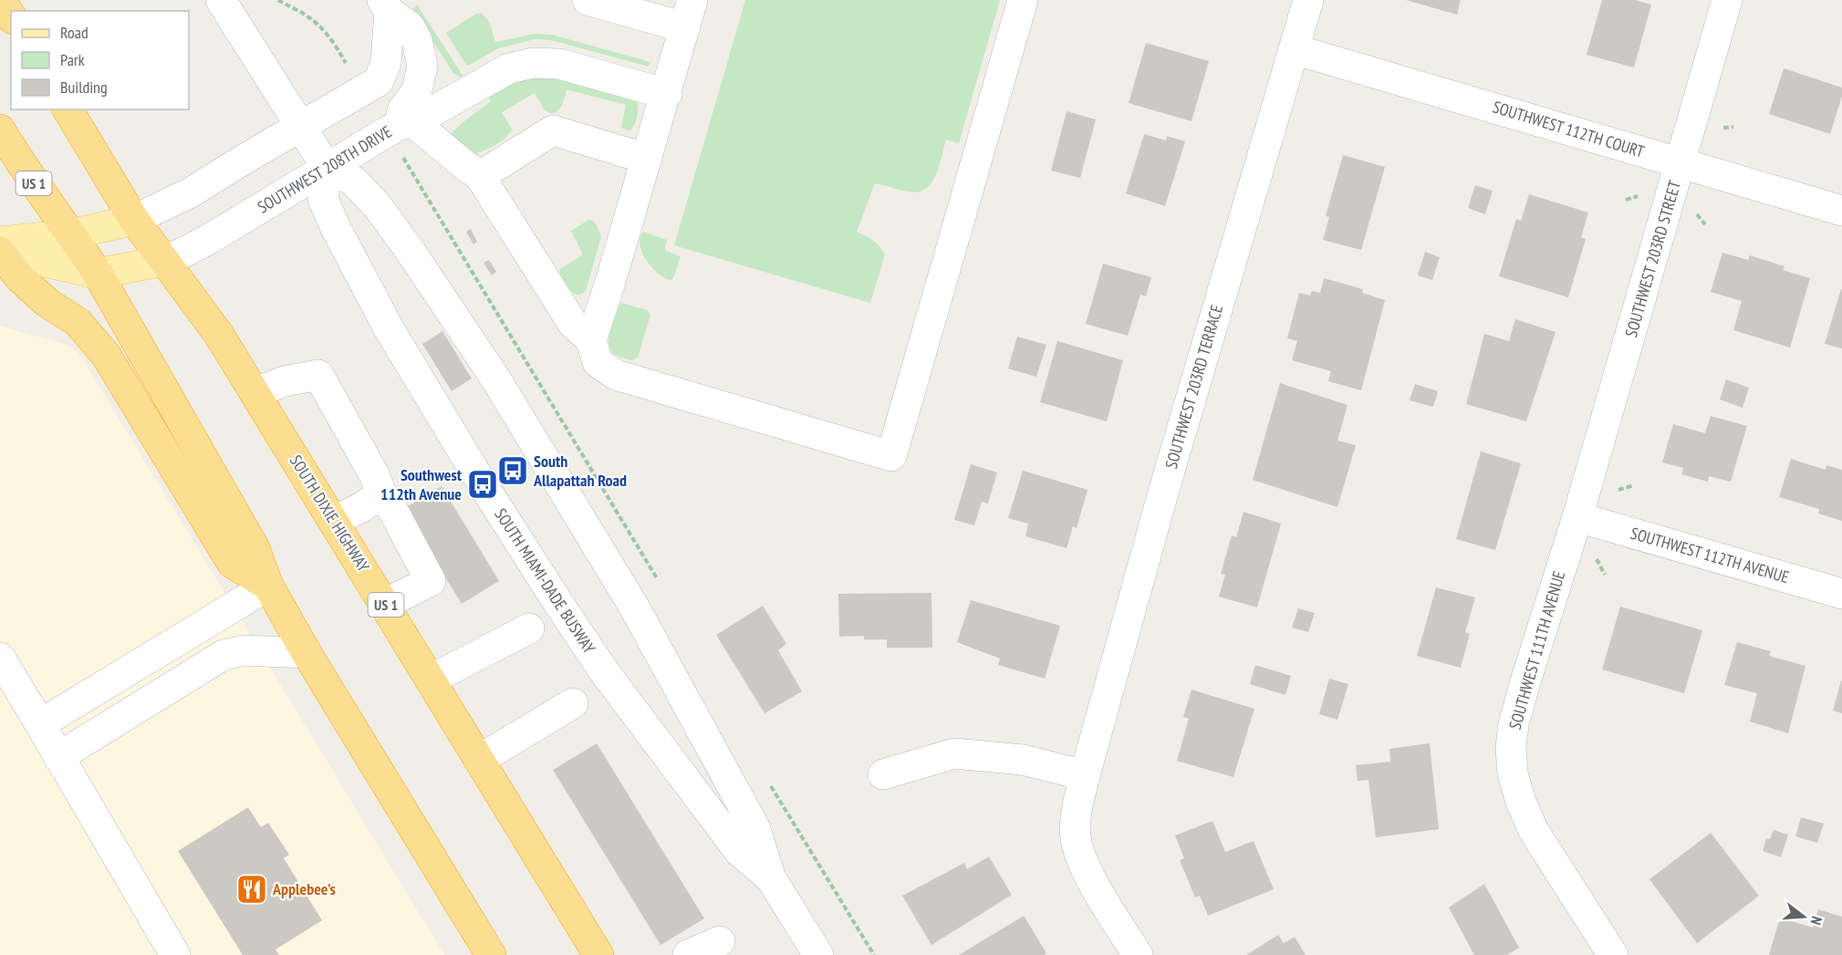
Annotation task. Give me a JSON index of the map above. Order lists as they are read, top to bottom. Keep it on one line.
{"streets":{"highway":["US 1","SOUTH DIXIE HIGHWAY"],"street":["SOUTHWEST 112TH COURT","SOUTHWEST 208TH DRIVE","SOUTHWEST 203RD STREET","SOUTHWEST 203RD TERRACE","SOUTHWEST 112TH AVENUE","SOUTH MIAMI-DADE BUSWAY","SOUTHWEST 111TH AVENUE"]},"crossings":[["SOUTHWEST 112TH COURT","SOUTHWEST 203RD STREET"],["SOUTHWEST 112TH COURT","SOUTHWEST 203RD TERRACE"],["SOUTHWEST 208TH DRIVE","SOUTH DIXIE HIGHWAY"],["SOUTHWEST 208TH DRIVE","SOUTH MIAMI-DADE BUSWAY"],["SOUTHWEST 203RD STREET","SOUTHWEST 112TH AVENUE"],["SOUTHWEST 203RD STREET","SOUTHWEST 111TH AVENUE"],["SOUTHWEST 112TH AVENUE","SOUTHWEST 111TH AVENUE"]],"places":{"bus stop":["South Allapattah Road","Southwest 112th Avenue"],"restaurant":["Applebee's"]},"legend":["Road","Park","Building"],"north":"right"}
